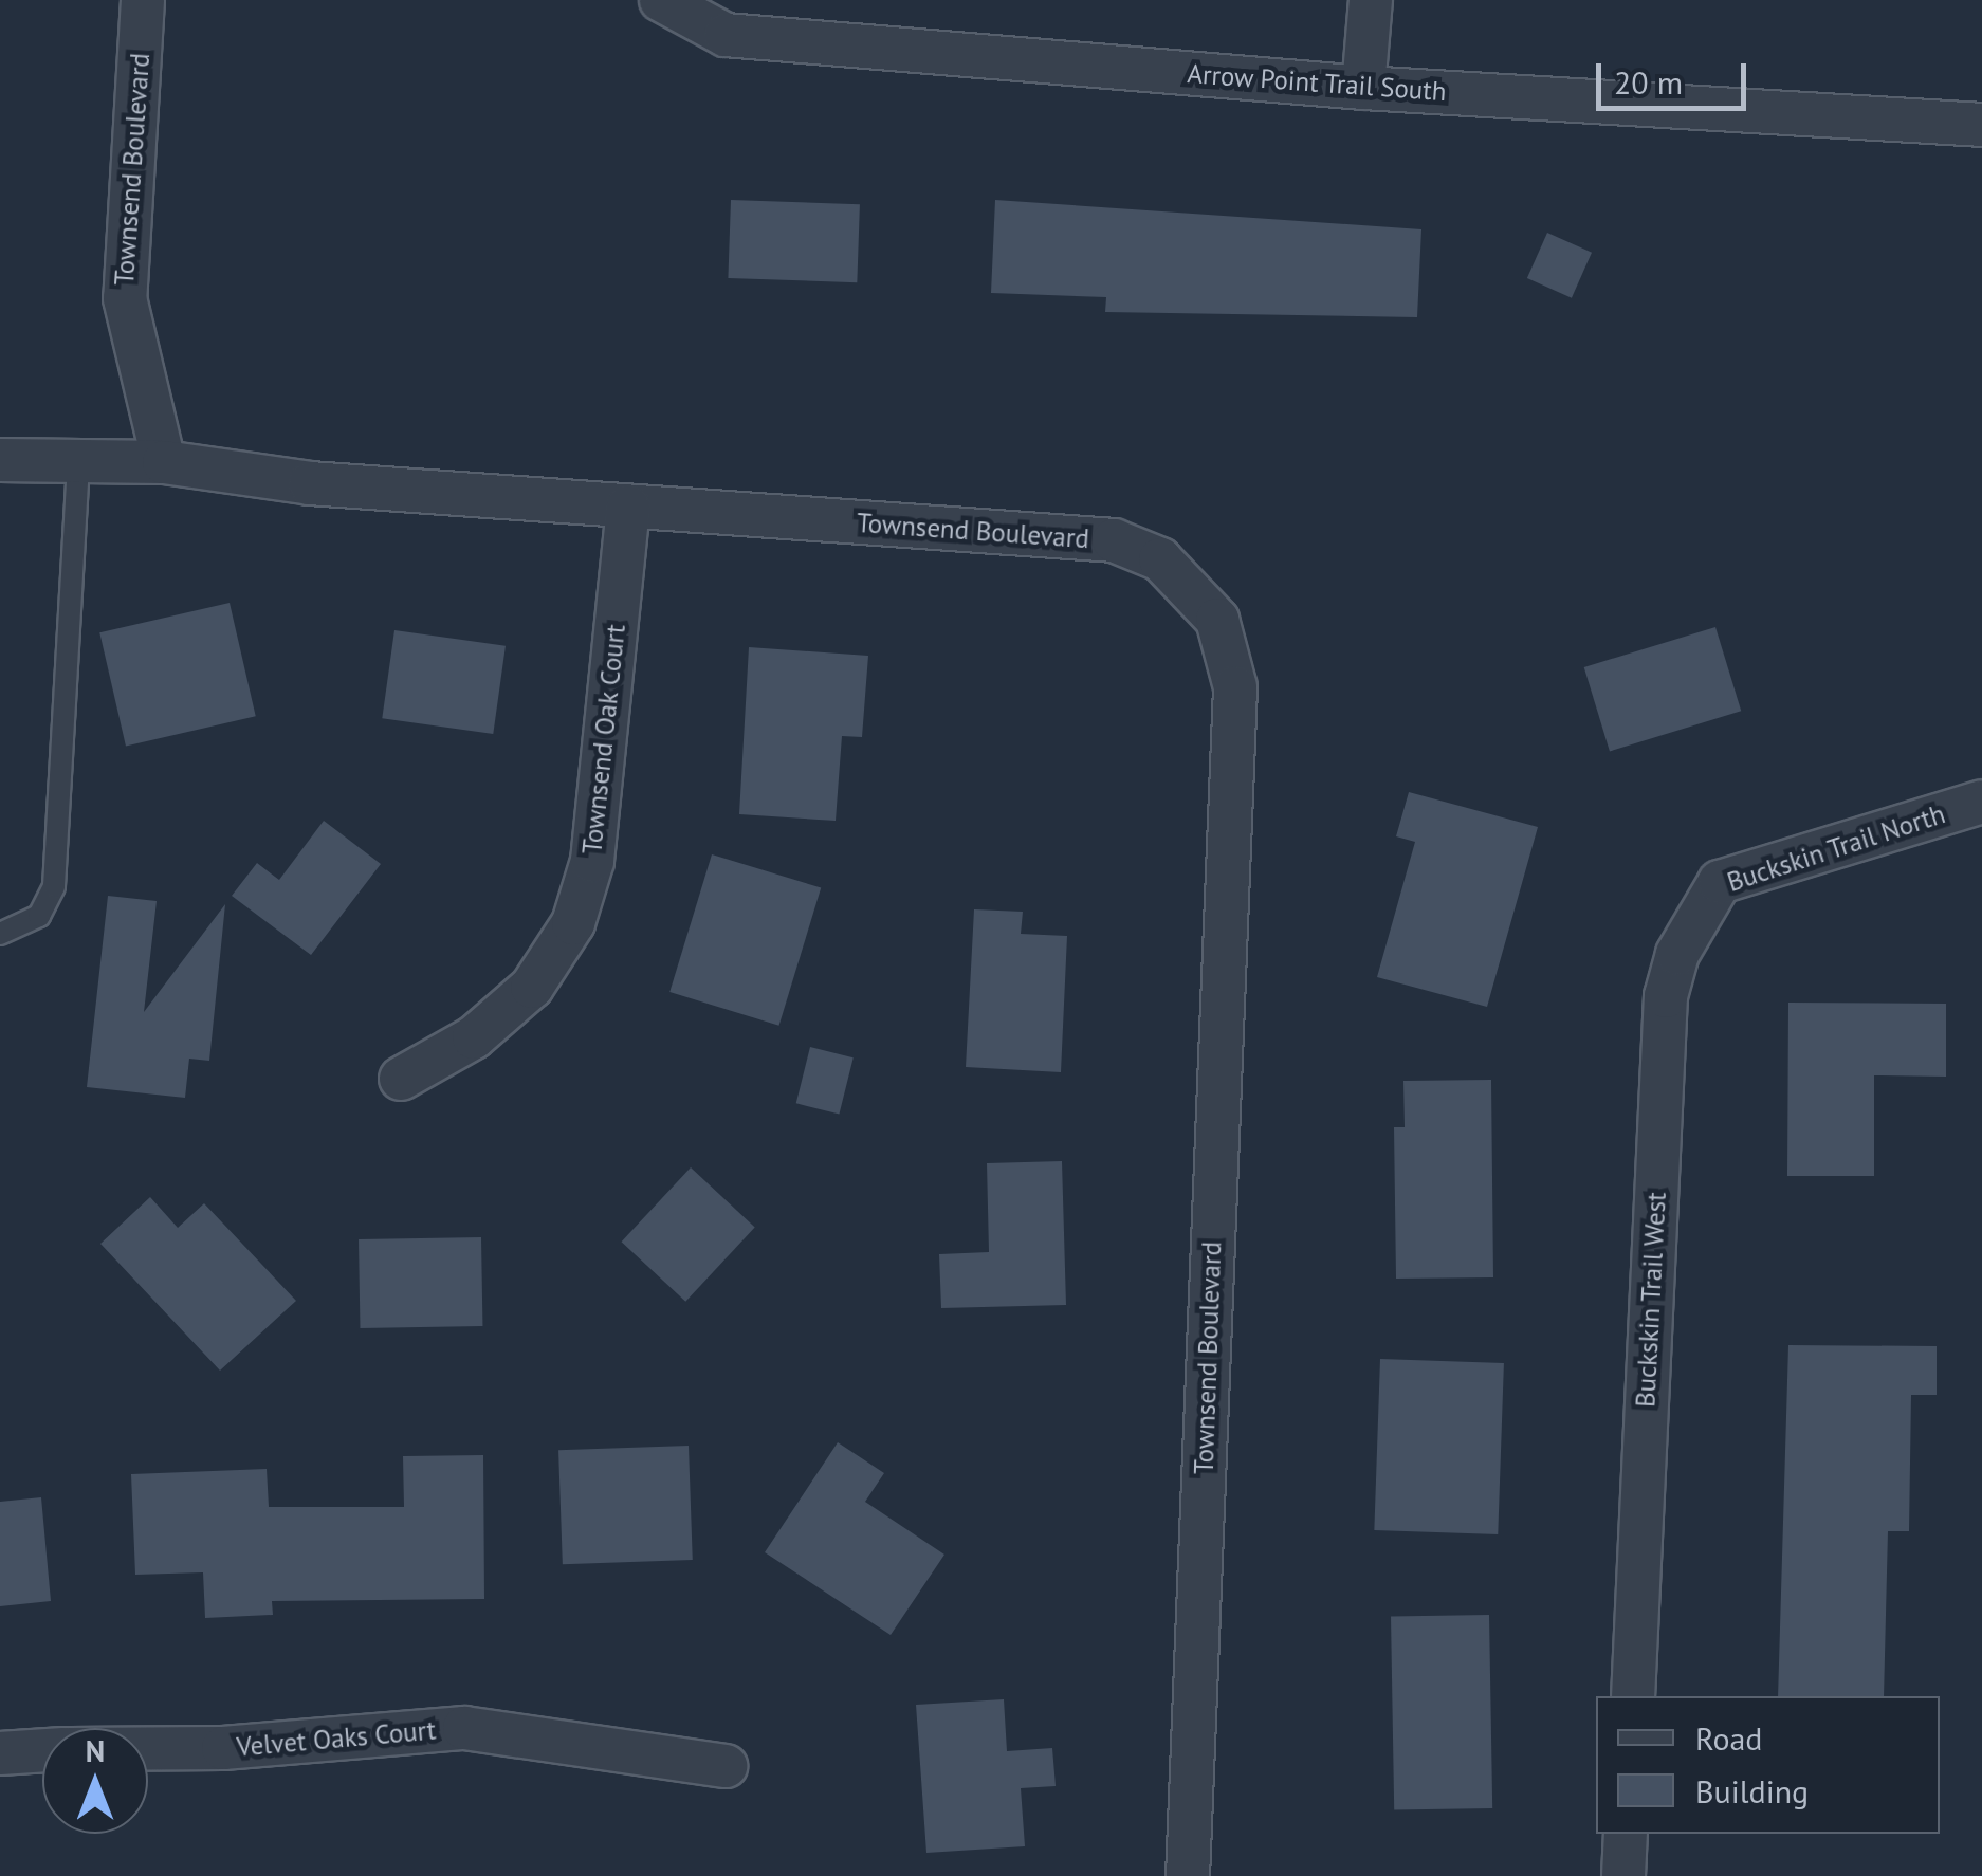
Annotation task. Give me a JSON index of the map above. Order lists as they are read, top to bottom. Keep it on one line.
{"streets":{"street":["Arrow Point Trail South","Townsend Boulevard","Townsend Oak Court","Buckskin Trail North","Buckskin Trail West","Velvet Oaks Court"]},"crossings":[["Townsend Boulevard","Townsend Oak Court"],["Buckskin Trail North","Buckskin Trail West"]],"legend":["Road","Building"],"scale_bar":"20 m","north":"top"}
